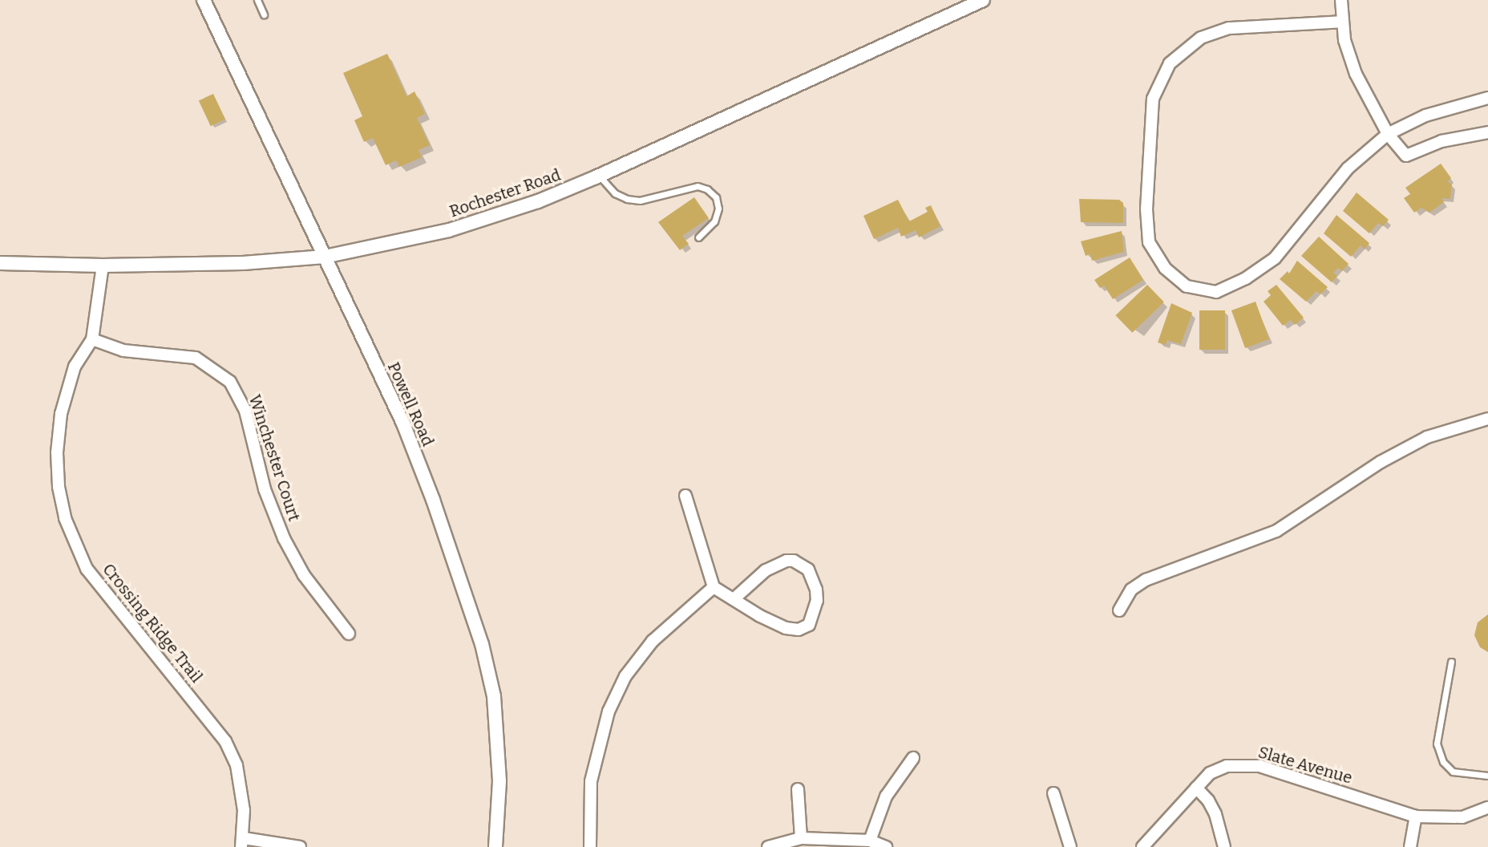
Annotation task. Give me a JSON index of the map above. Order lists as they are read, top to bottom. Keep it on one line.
{"streets":{"street":["Rochester Road","Powell Road","Winchester Court","Crossing Ridge Trail","Slate Avenue"]},"crossings":[["Rochester Road","Powell Road"],["Rochester Road","Crossing Ridge Trail"],["Winchester Court","Crossing Ridge Trail"]]}
